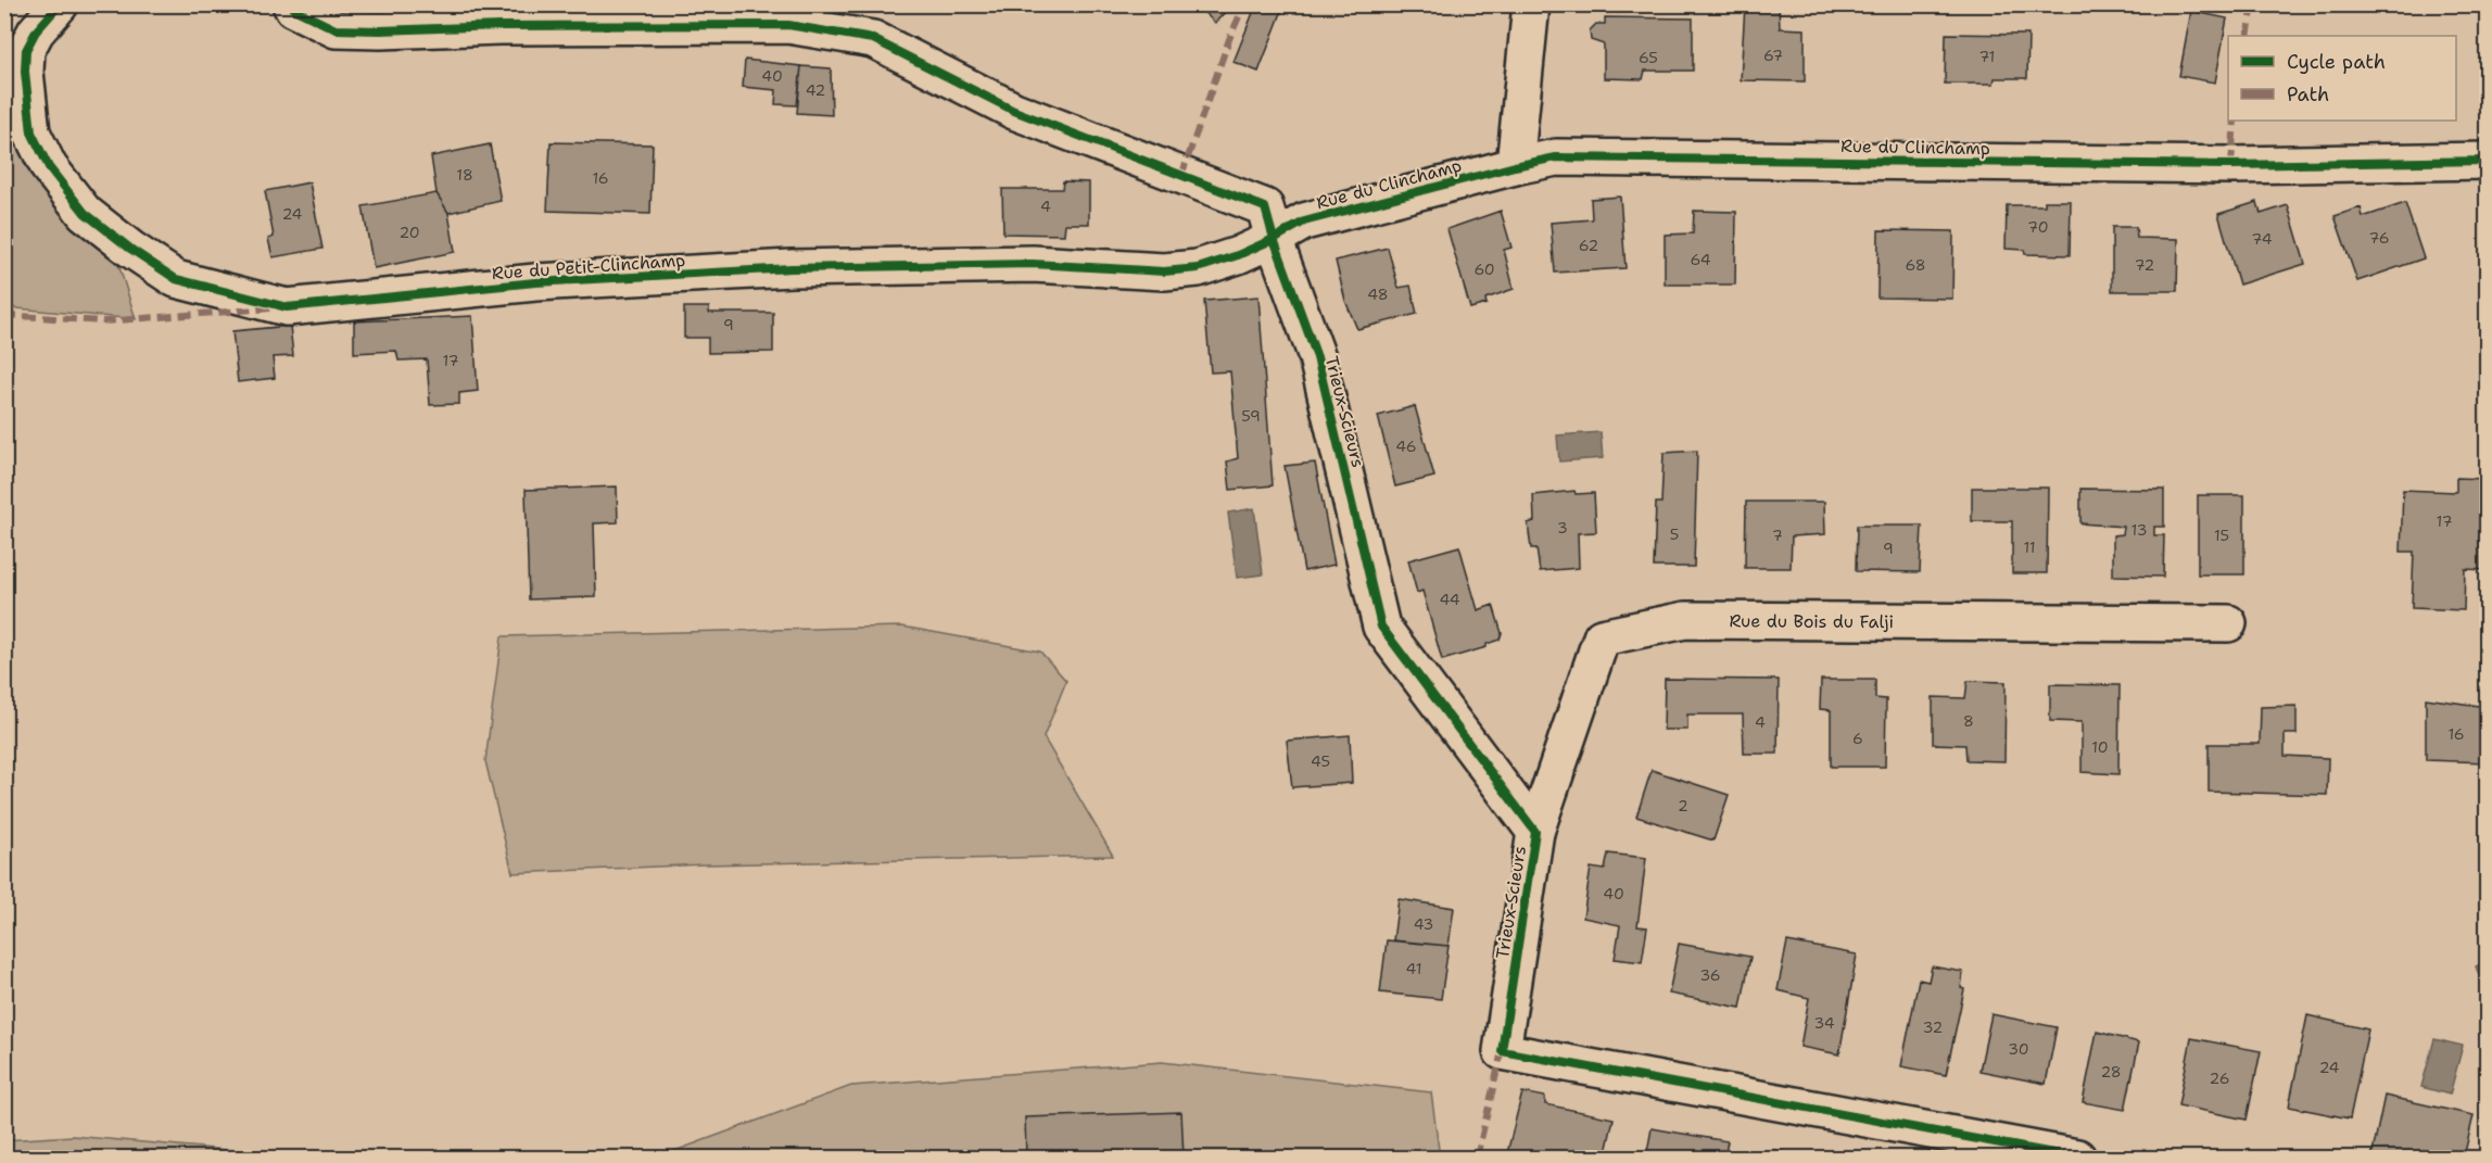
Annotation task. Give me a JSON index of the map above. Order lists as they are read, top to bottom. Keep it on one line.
{"streets":{"street":["Rue du Clinchamp","Rue du Petit-Clinchamp","Trieux-Scieurs","Rue du Bois du Falji"]},"crossings":[["Rue du Clinchamp","Rue du Petit-Clinchamp"],["Rue du Clinchamp","Trieux-Scieurs"],["Rue du Petit-Clinchamp","Trieux-Scieurs"],["Trieux-Scieurs","Rue du Bois du Falji"]],"house_numbers":["67","71","65","40","42","18","16","4","24","70","20","76","74","62","64","68","72","60","48","9","17","59","46","17","3","13","5","7","15","11","9","44","8","4","16","6","10","45","2","40","43","41","36","34","32","30","24","28","26"],"legend":["Cycle path","Path"]}
